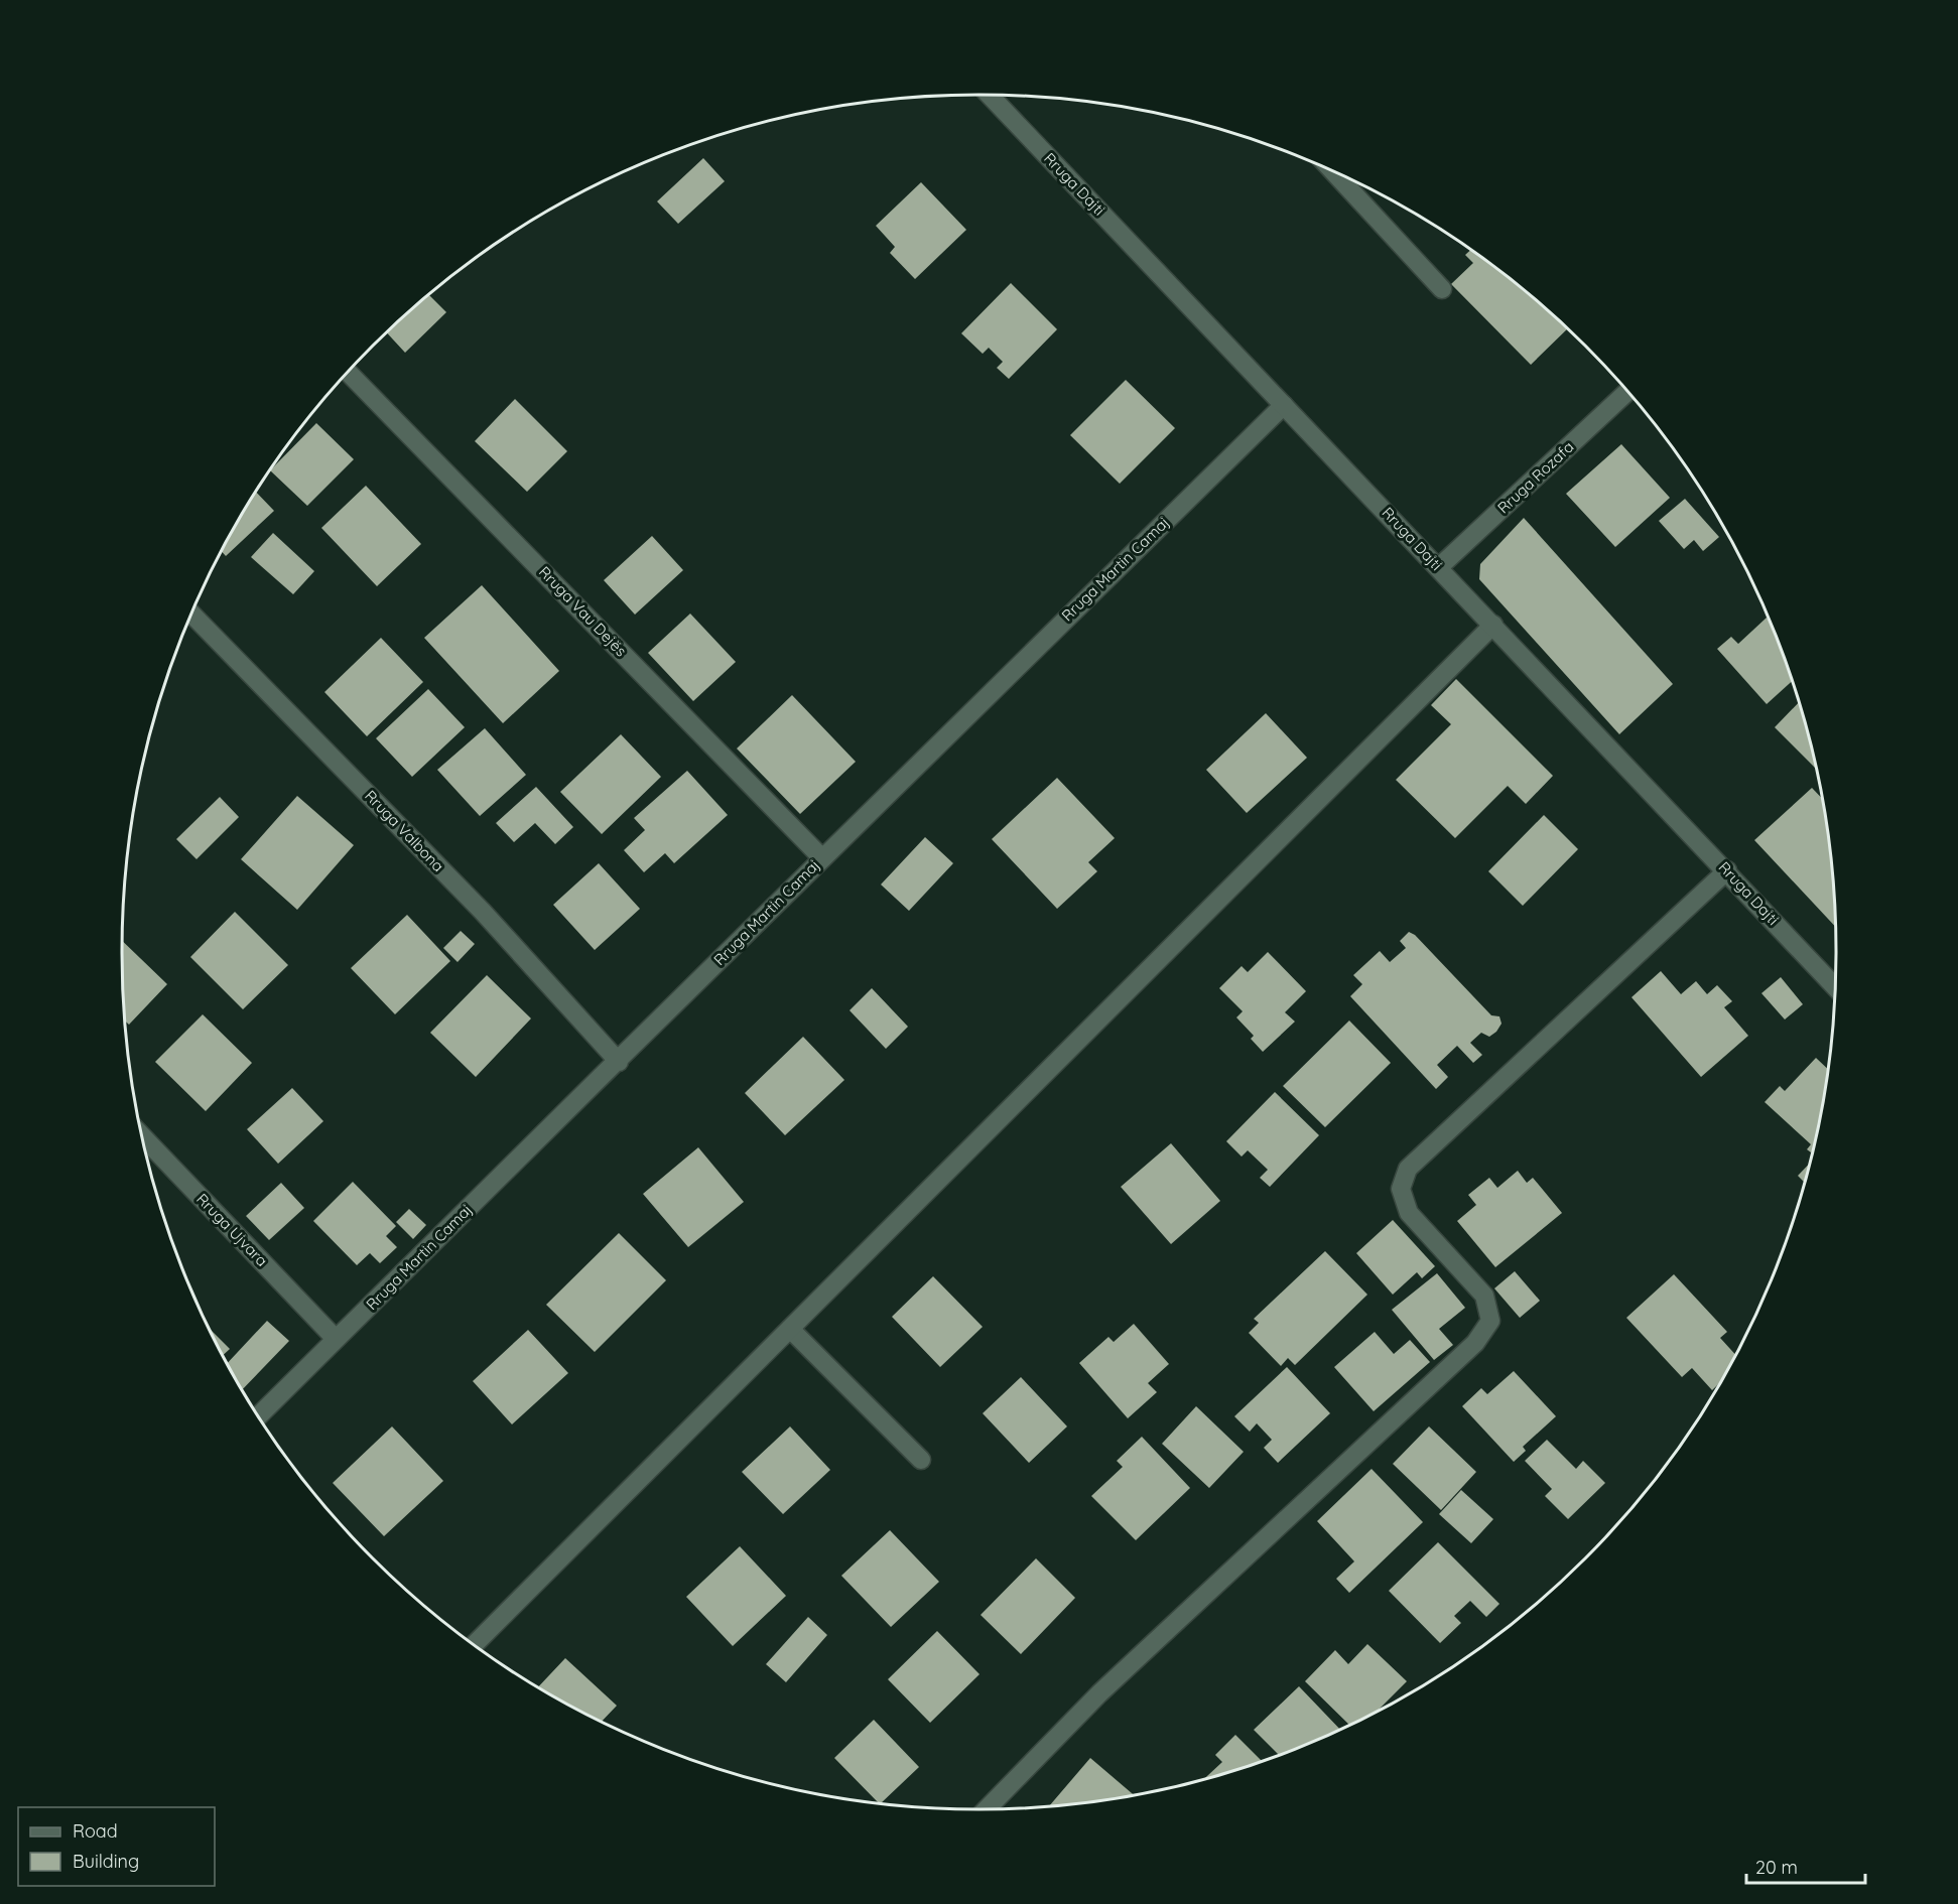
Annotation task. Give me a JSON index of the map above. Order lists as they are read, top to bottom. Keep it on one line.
{"streets":{"street":["Rruga Dajti","Rruga Rozafa","Rruga Martin Camaj","Rruga Vau Dejës","Rruga Valbona","Rruga Ujvara"]},"crossings":[["Rruga Dajti","Rruga Rozafa"],["Rruga Dajti","Rruga Martin Camaj"],["Rruga Martin Camaj","Rruga Vau Dejës"],["Rruga Martin Camaj","Rruga Valbona"],["Rruga Martin Camaj","Rruga Ujvara"]],"legend":["Road","Building"],"scale_bar":"20 m"}
